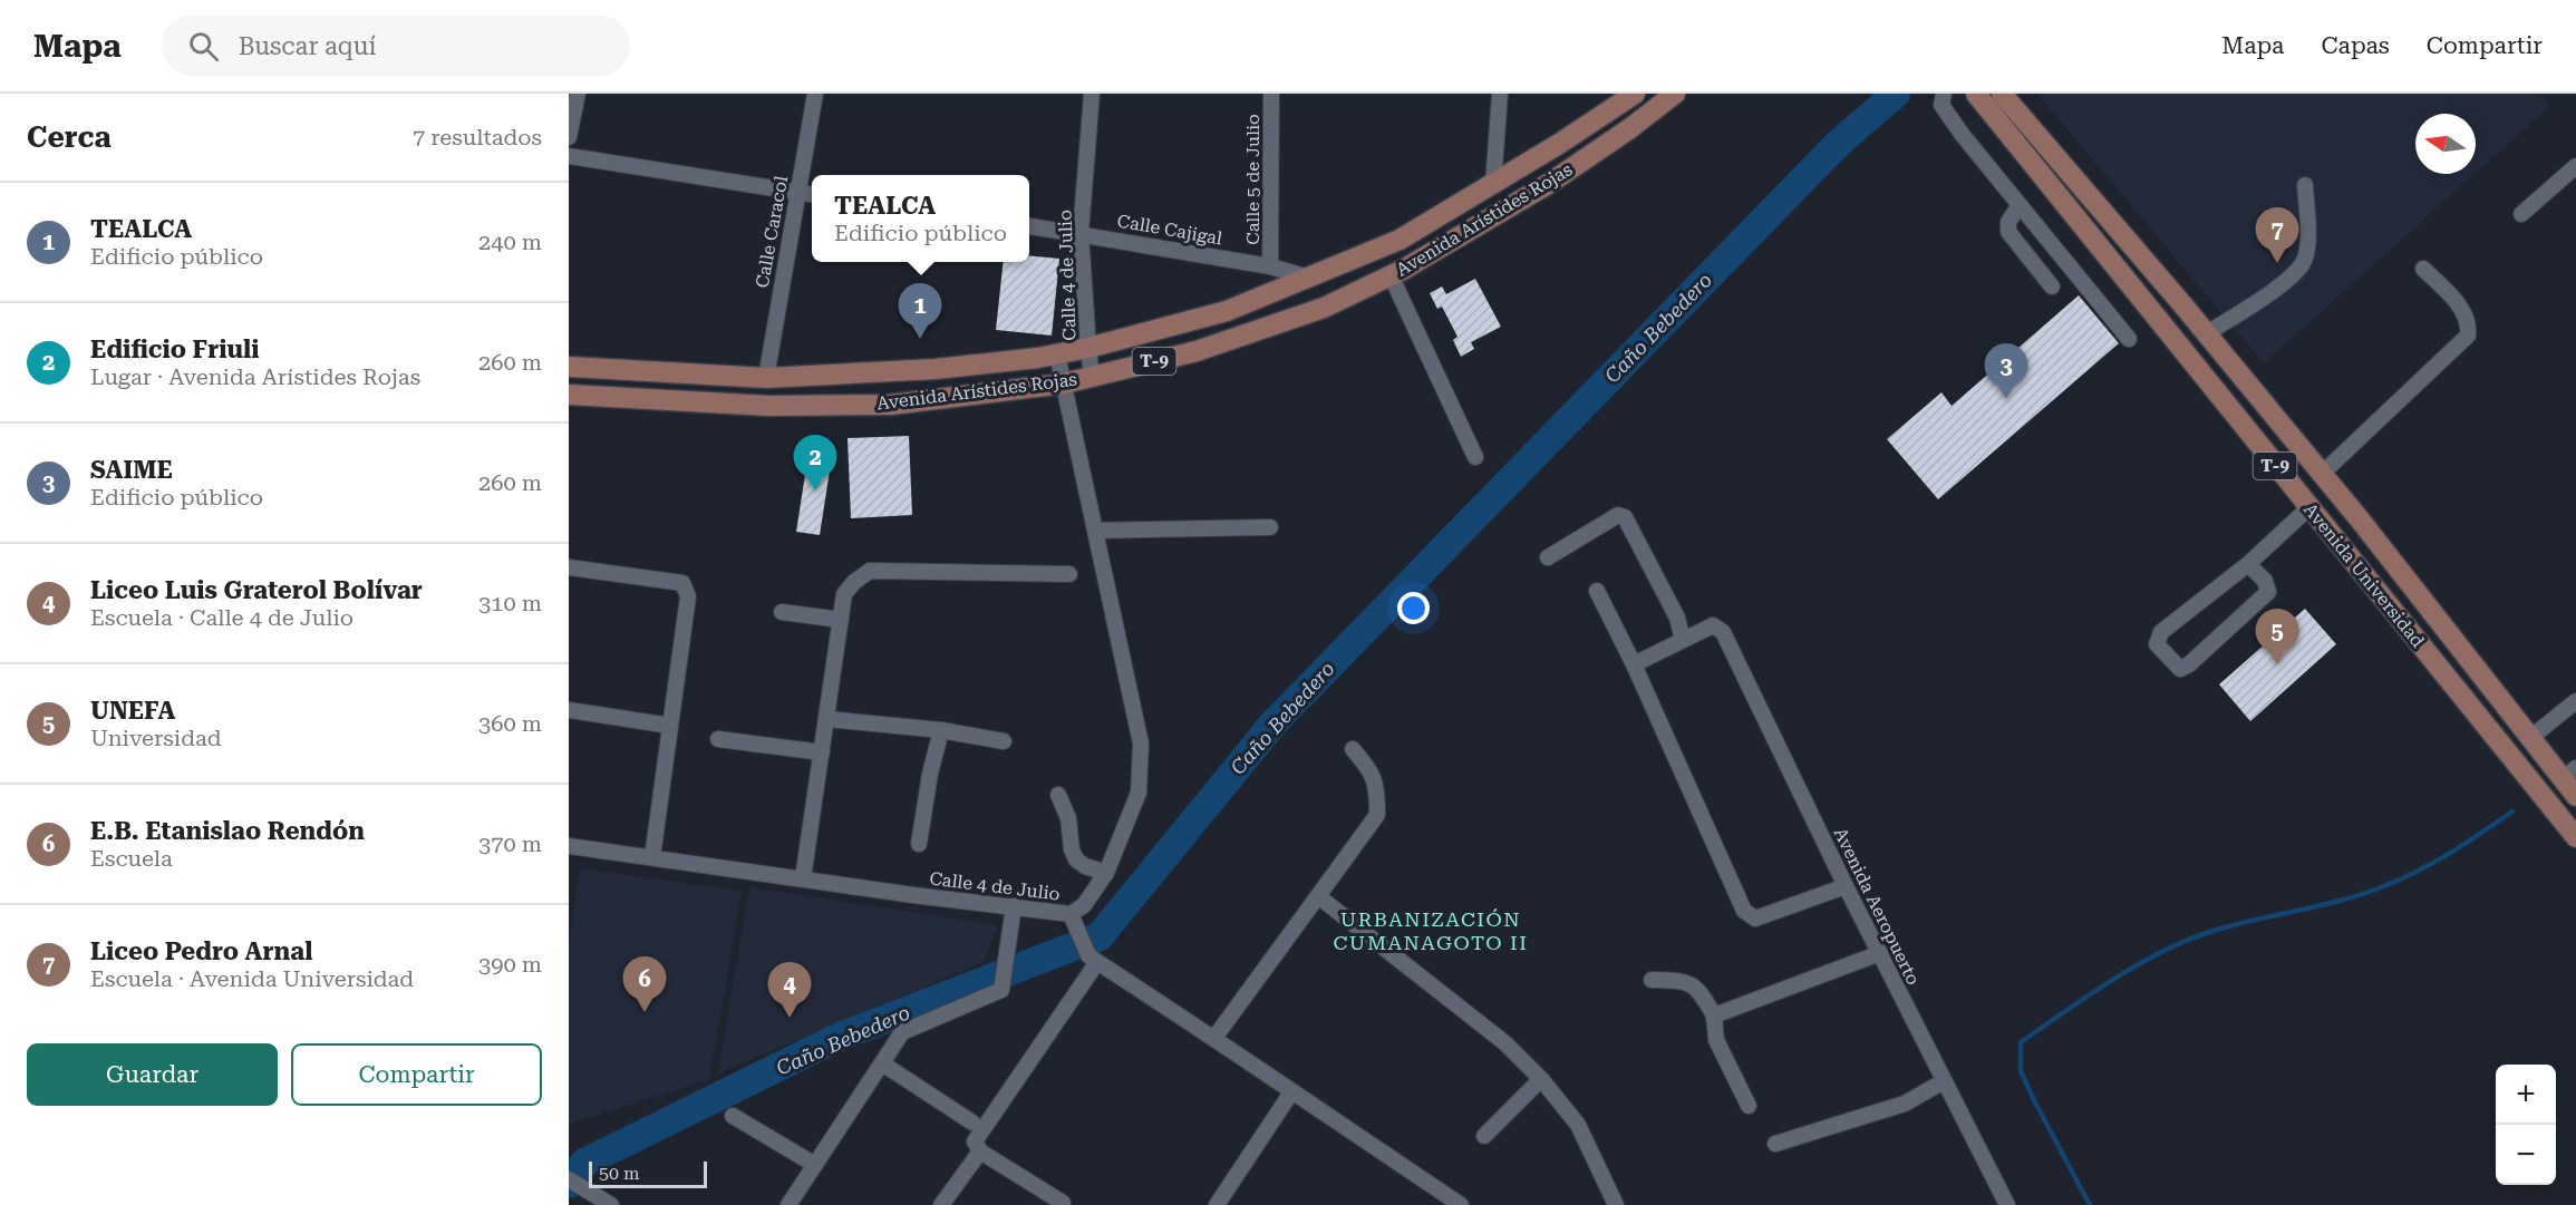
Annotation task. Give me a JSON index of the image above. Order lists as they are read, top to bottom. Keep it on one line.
{"streets":{"main road":["Avenida Arístides Rojas","T-9","Avenida Universidad"],"street":["Calle 5 de Julio","Calle Cajigal","Calle Caracol","Calle 4 de Julio","Avenida Aeropuerto"]},"crossings":[["Calle 5 de Julio","Calle Cajigal"],["Avenida Arístides Rojas","Calle Cajigal"],["Avenida Arístides Rojas","Calle Caracol"],["Avenida Arístides Rojas","Calle 4 de Julio"],["Avenida Arístides Rojas","T-9"],["Calle Cajigal","Calle 4 de Julio"]],"districts":["URBANIZACIÓN CUMANAGOTO II"],"water":["Caño Bebedero"],"scale_bar":"50 m","north":"left","page":{"header":"Mapa","search":"Buscar aquí","nav":["Mapa","Capas","Compartir"],"heading":["Cerca","7 resultados"],"popup":["TEALCA","Edificio público"],"list":[{"mark":"1","name":"TEALCA","note":"Edificio público","value":"240 m"},{"mark":"2","name":"Edificio Friuli","note":"Lugar · Avenida Arístides Rojas","value":"260 m"},{"mark":"3","name":"SAIME","note":"Edificio público","value":"260 m"},{"mark":"4","name":"Liceo Luis Graterol Bolívar","note":"Escuela · Calle 4 de Julio","value":"310 m"},{"mark":"5","name":"UNEFA","note":"Universidad","value":"360 m"},{"mark":"6","name":"E.B. Etanislao Rendón","note":"Escuela","value":"370 m"},{"mark":"7","name":"Liceo Pedro Arnal","note":"Escuela · Avenida Universidad","value":"390 m"}],"pins":["7","1","3","2","5","6","4"],"buttons":["Guardar","Compartir"],"map_buttons":["+","−"],"scale":"50 m"}}
